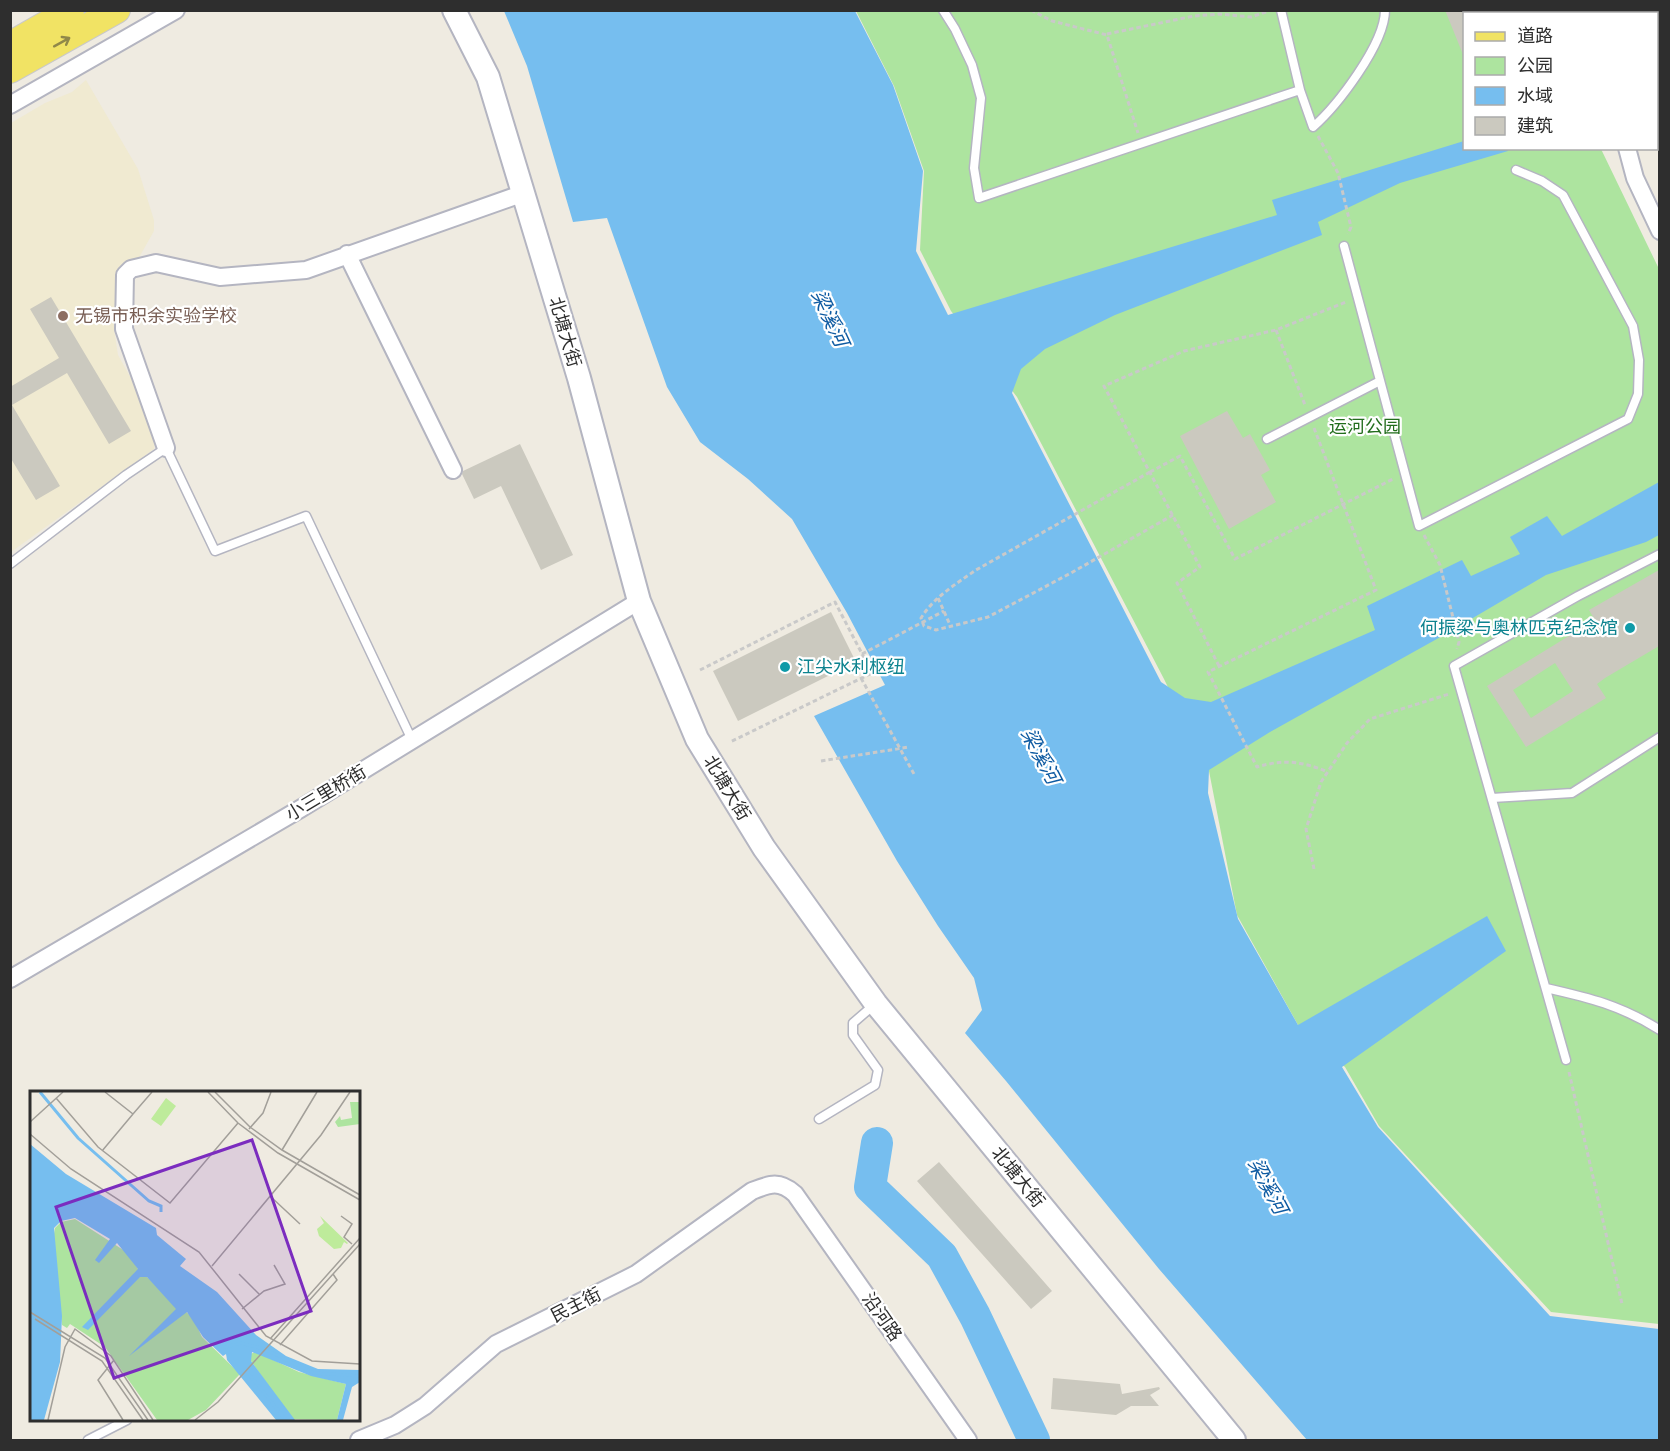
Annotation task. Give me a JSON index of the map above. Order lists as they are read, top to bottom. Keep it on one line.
{"streets":{"main road":["北塘大街"],"street":["小三里桥街","民主街","沿河路"]},"crossings":[["北塘大街","小三里桥街"],["民主街","沿河路"]],"water":["梁溪河"],"parks":["运河公园"],"places":["无锡市积余实验学校","何振梁与奥林匹克纪念馆","江尖水利枢纽"],"legend":["道路","公园","水域","建筑"]}
